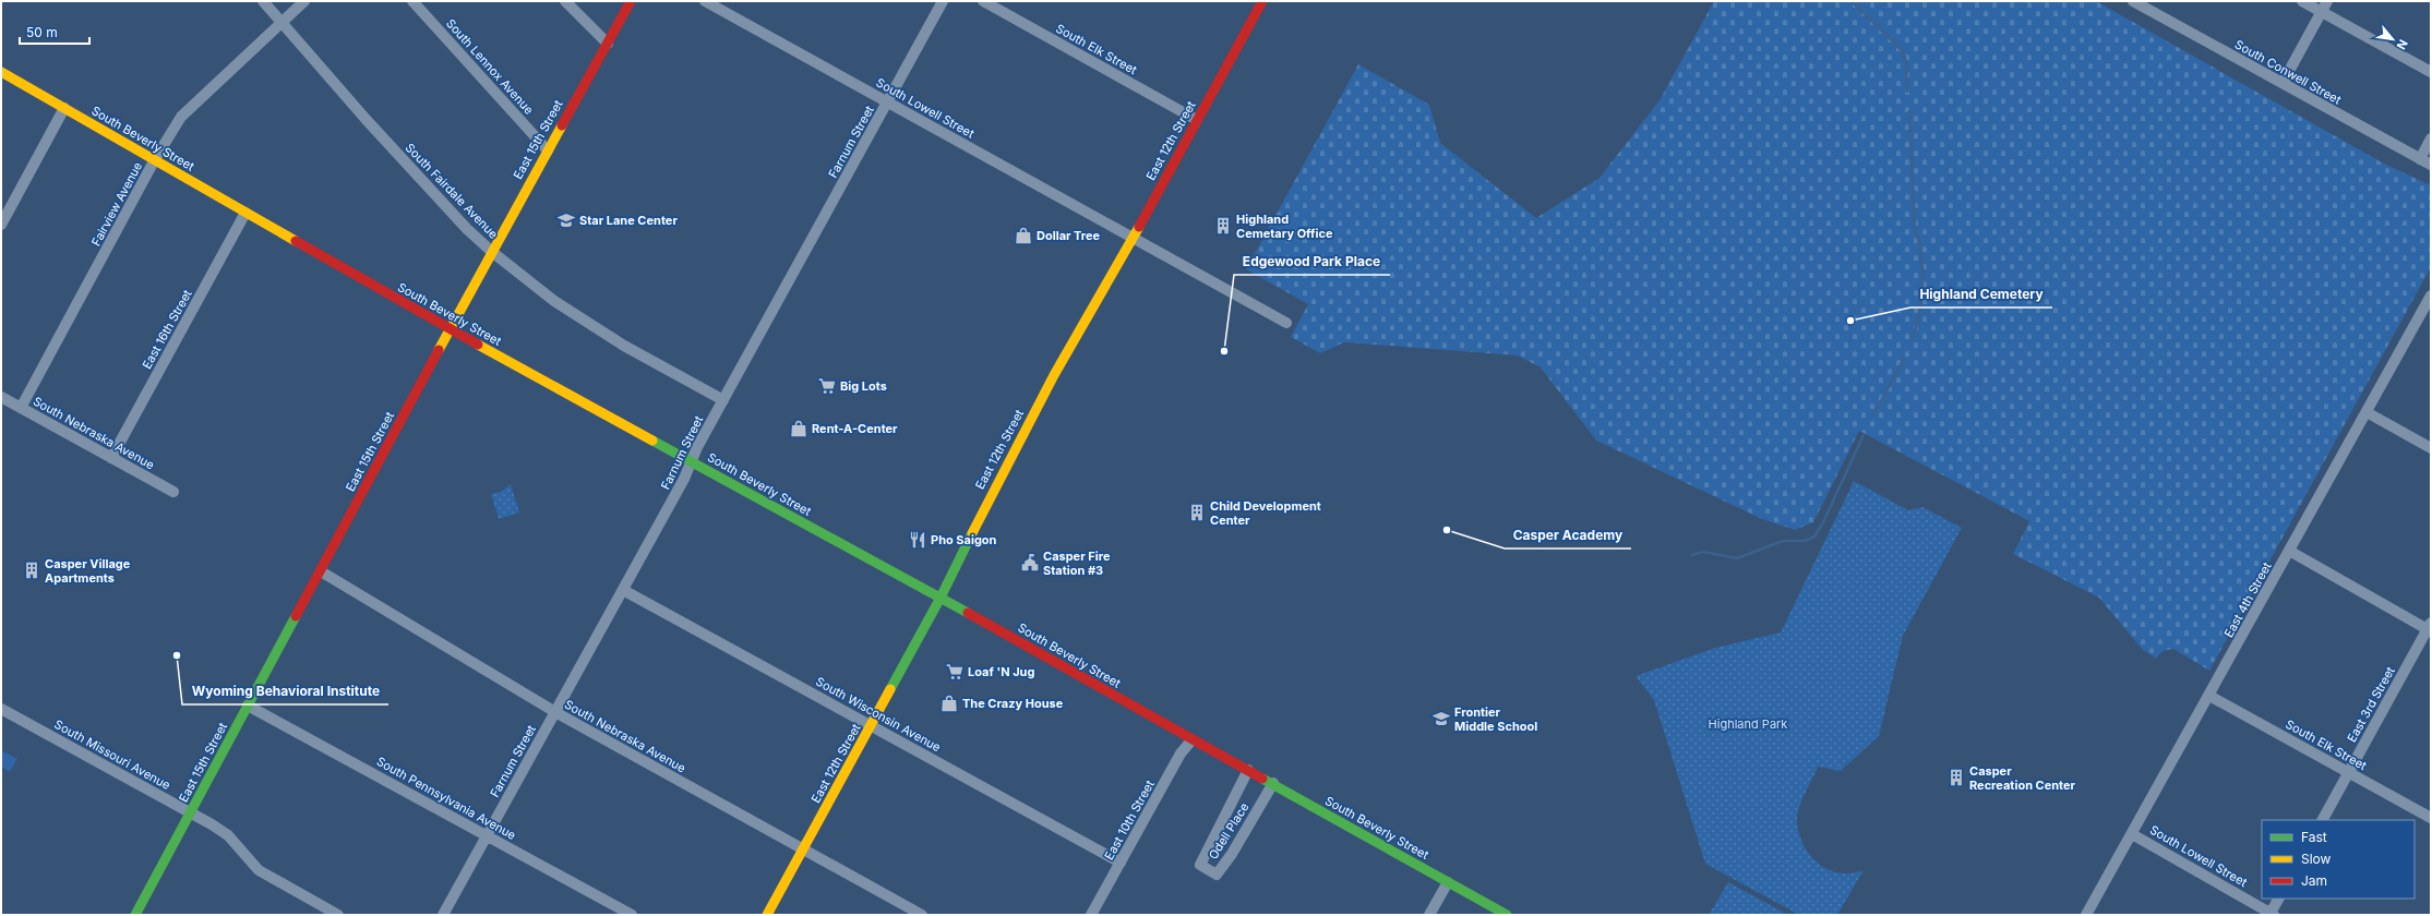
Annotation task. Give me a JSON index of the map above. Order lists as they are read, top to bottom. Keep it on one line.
{"streets":{"main road":["South Beverly Street","East 15th Street","East 12th Street"],"street":["South Elk Street","South Lennox Avenue","South Conwell Street","South Lowell Street","Farnum Street","South Fairdale Avenue","Fairview Avenue","East 16th Street","South Nebraska Avenue","East 4th Street","East 3rd Street","South Wisconsin Avenue","South Missouri Avenue","South Pennsylvania Avenue","East 10th Street","Odell Place"]},"crossings":[["South Elk Street","East 12th Street"],["South Elk Street","East 4th Street"],["South Elk Street","East 3rd Street"],["South Lennox Avenue","East 15th Street"],["South Lowell Street","East 12th Street"],["South Lowell Street","Farnum Street"],["South Lowell Street","East 4th Street"],["South Beverly Street","East 15th Street"],["South Beverly Street","East 12th Street"],["South Beverly Street","Farnum Street"],["South Beverly Street","Fairview Avenue"],["South Beverly Street","East 16th Street"],["South Beverly Street","East 10th Street"],["South Beverly Street","Odell Place"],["East 15th Street","South Fairdale Avenue"],["East 15th Street","South Nebraska Avenue"],["East 15th Street","South Missouri Avenue"],["East 15th Street","South Pennsylvania Avenue"],["East 12th Street","South Nebraska Avenue"],["East 12th Street","South Wisconsin Avenue"],["Farnum Street","South Fairdale Avenue"],["Farnum Street","South Nebraska Avenue"],["Farnum Street","South Wisconsin Avenue"],["Farnum Street","South Pennsylvania Avenue"],["South Fairdale Avenue","Fairview Avenue"],["Fairview Avenue","South Nebraska Avenue"],["East 16th Street","South Nebraska Avenue"],["South Wisconsin Avenue","East 10th Street"]],"parks":["Highland Park"],"places":{"school or university":["Star Lane Center","Frontier Middle School"],"building":["Highland Cemetary Office","Child Development Center","Casper Village Apartments","Casper Recreation Center"],"shop":["Dollar Tree","Rent-A-Center","The Crazy House"],"other":["Highland Cemetery","Edgewood Park Place","Casper Academy","Wyoming Behavioral Institute"],"supermarket":["Big Lots","Loaf 'N Jug"],"restaurant":["Pho Saigon"],"public building":["Casper Fire Station #3"]},"legend":["Fast","Slow","Jam"],"scale_bar":"50 m","north":"bottom right"}
